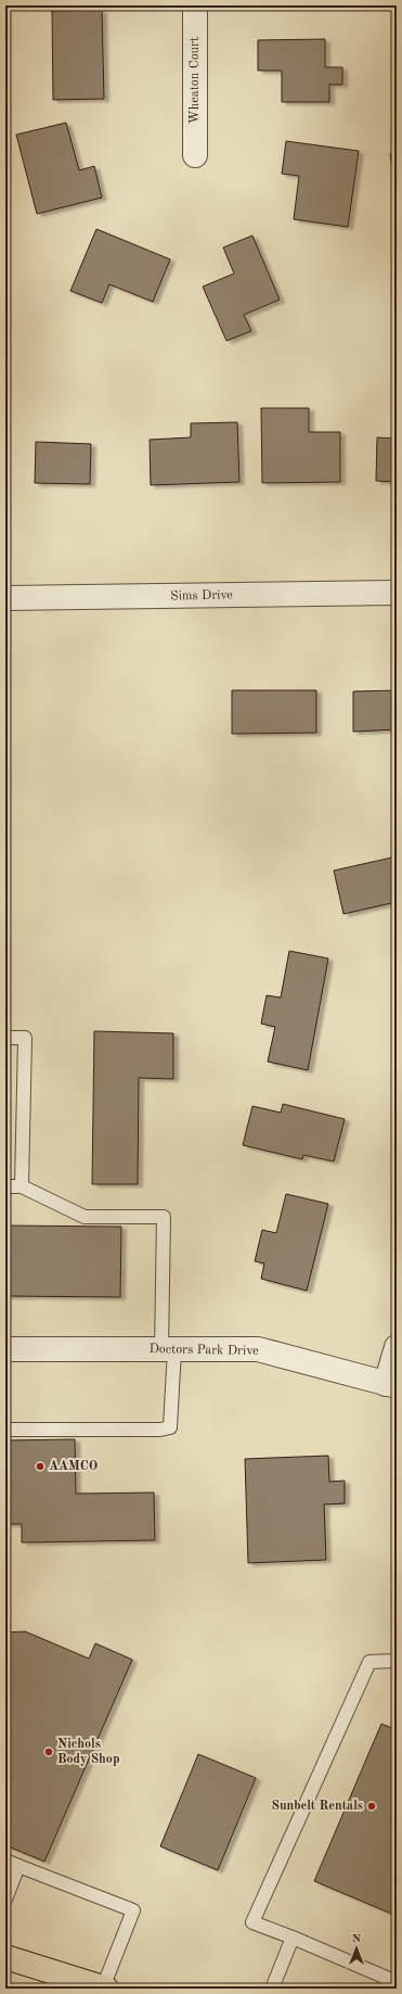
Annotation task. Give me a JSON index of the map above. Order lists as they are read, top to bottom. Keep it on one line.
{"streets":{"street":["Wheaton Court","Sims Drive","Doctors Park Drive"]},"places":["AAMCO","Nichols Body Shop","Sunbelt Rentals"],"north":"top"}
